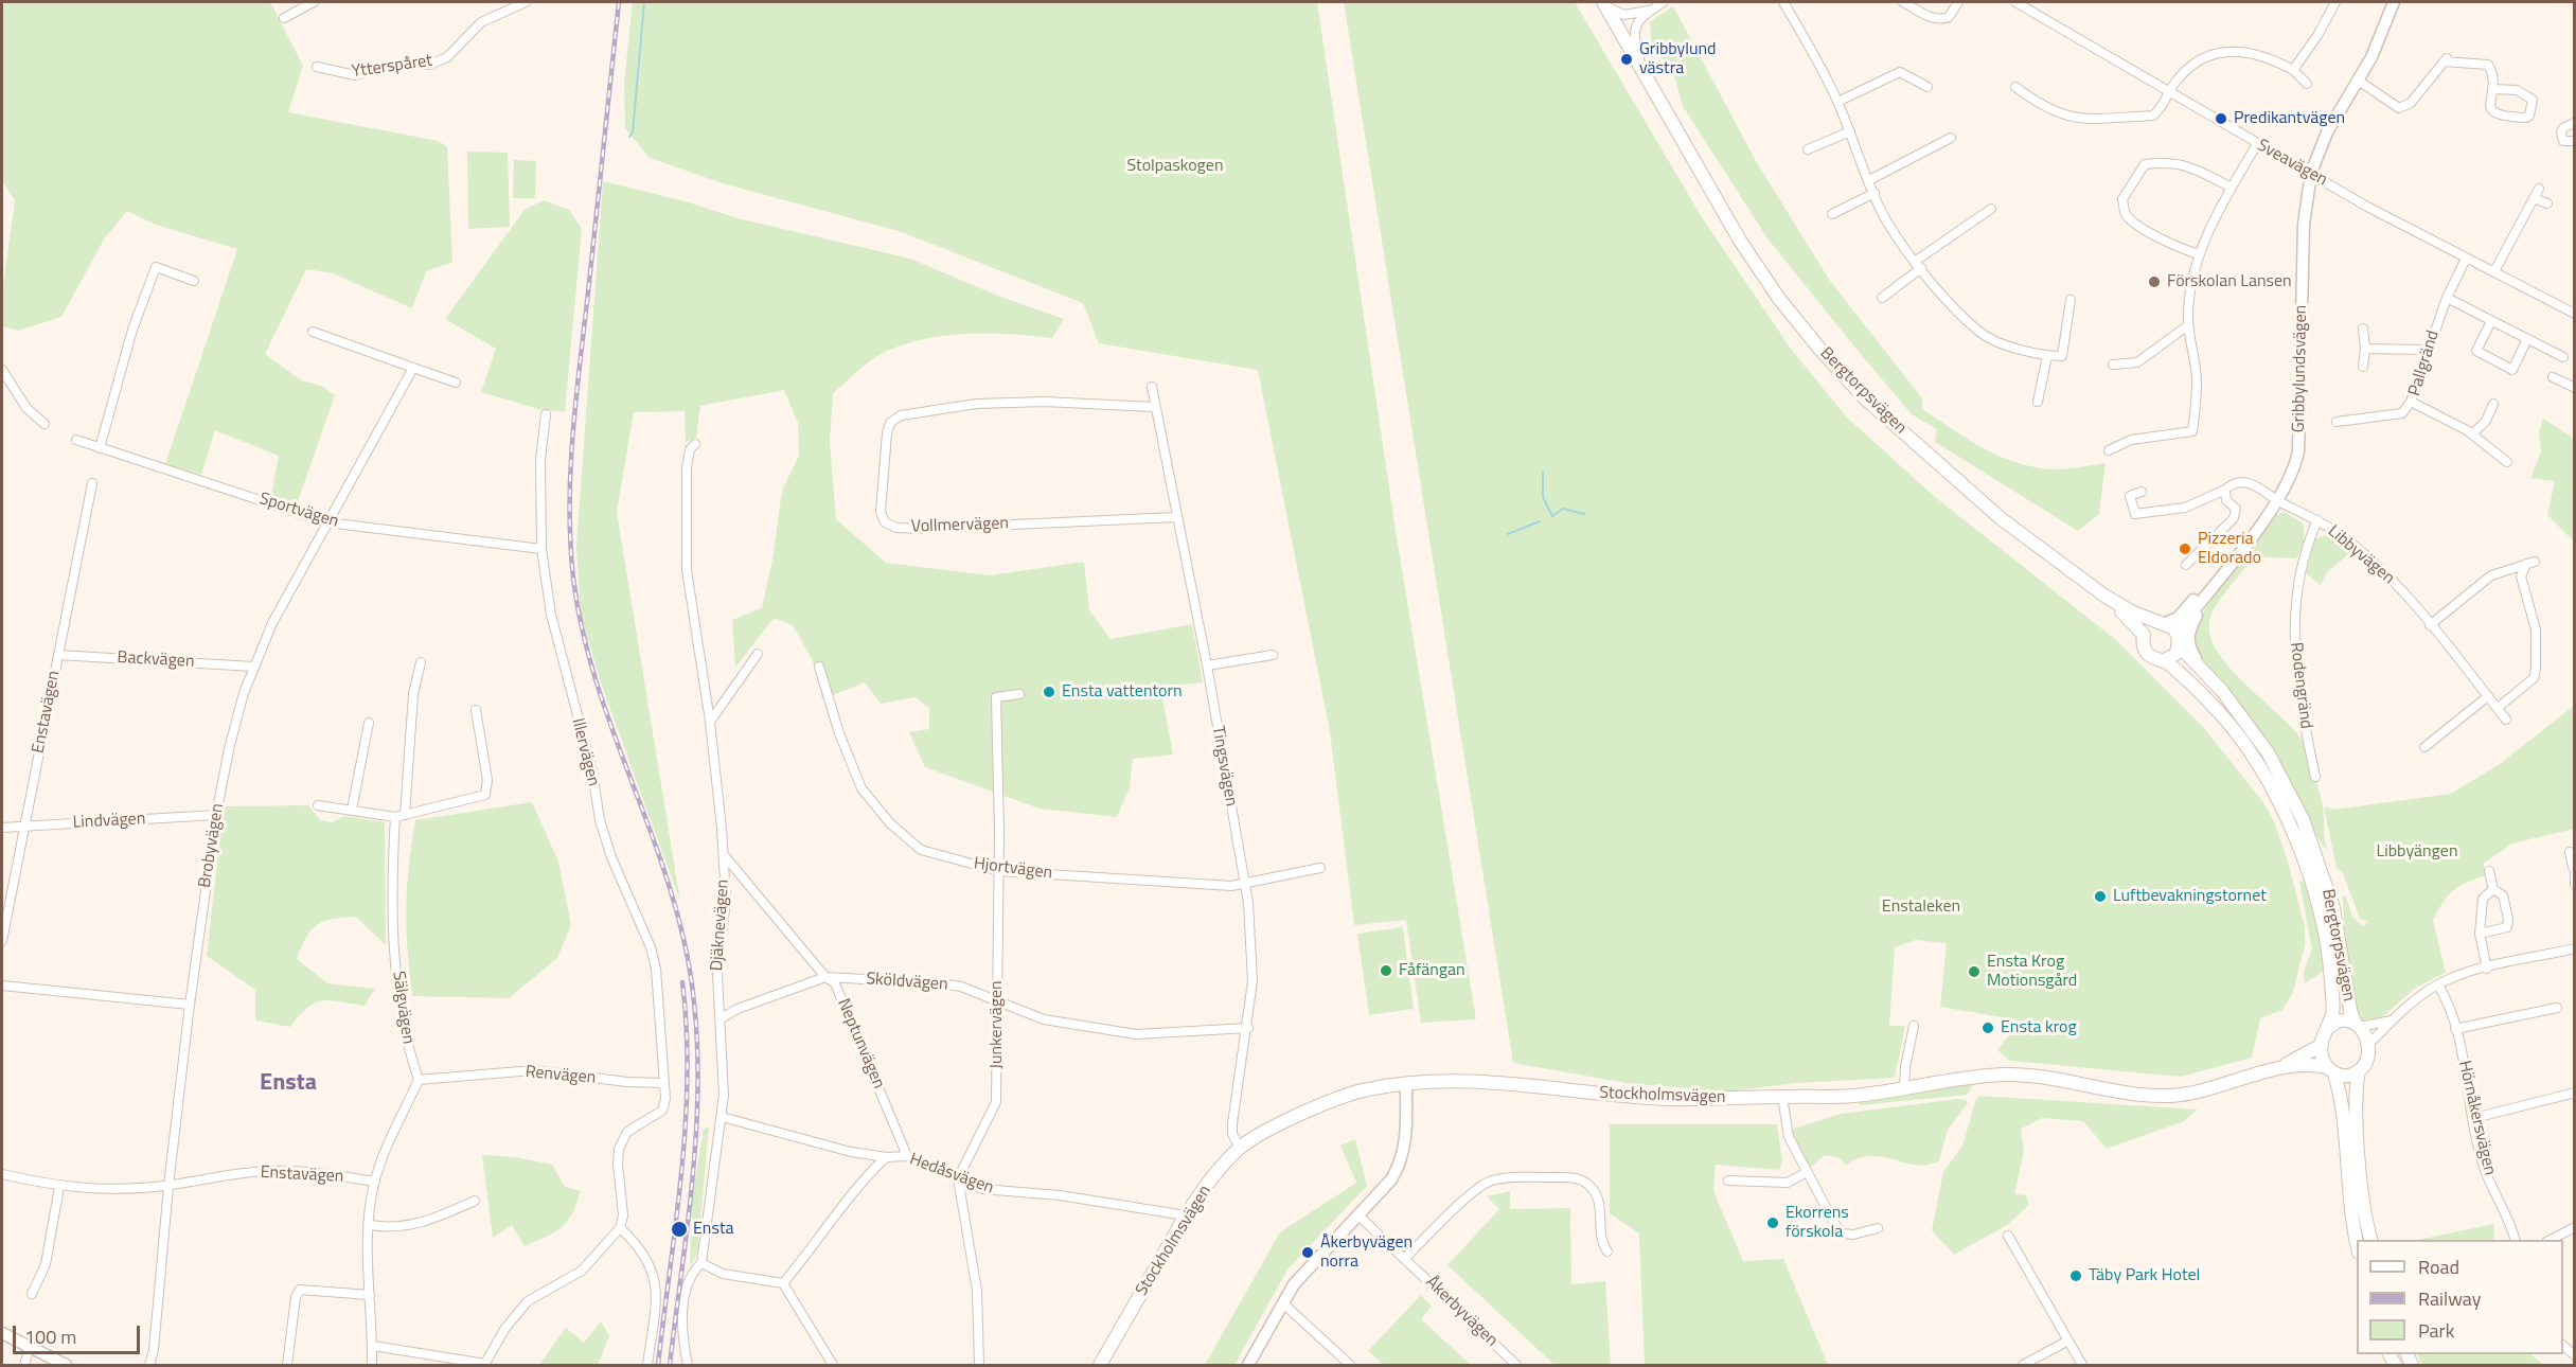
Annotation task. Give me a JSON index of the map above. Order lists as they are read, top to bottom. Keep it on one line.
{"streets":{"main road":["Bergtorpsvägen","Stockholmsvägen"],"street":["Ytterspåret","Sveavägen","Pallgränd","Gribbylundsvägen","Sportvägen","Vollmervägen","Libbyvägen","Backvägen","Rodengränd","Enstavägen","Illervägen","Tingsvägen","Lindvägen","Brobyvägen","Hjortvägen","Djäknevägen","Sköldvägen","Sälgvägen","Junkervägen","Neptunvägen","Renvägen","Hörnåkersvägen","Hedåsvägen","Åkerbyvägen"]},"crossings":[["Sveavägen","Pallgränd"],["Sveavägen","Gribbylundsvägen"],["Gribbylundsvägen","Bergtorpsvägen"],["Gribbylundsvägen","Libbyvägen"],["Bergtorpsvägen","Stockholmsvägen"],["Sportvägen","Illervägen"],["Sportvägen","Brobyvägen"],["Vollmervägen","Tingsvägen"],["Libbyvägen","Rodengränd"],["Backvägen","Enstavägen"],["Backvägen","Brobyvägen"],["Enstavägen","Lindvägen"],["Enstavägen","Brobyvägen"],["Illervägen","Renvägen"],["Tingsvägen","Hjortvägen"],["Tingsvägen","Sköldvägen"],["Tingsvägen","Stockholmsvägen"],["Lindvägen","Brobyvägen"],["Hjortvägen","Junkervägen"],["Djäknevägen","Sköldvägen"],["Djäknevägen","Neptunvägen"],["Djäknevägen","Hedåsvägen"],["Sköldvägen","Junkervägen"],["Sköldvägen","Neptunvägen"],["Sälgvägen","Renvägen"],["Junkervägen","Hedåsvägen"],["Neptunvägen","Hedåsvägen"],["Stockholmsvägen","Hedåsvägen"]],"districts":["Ensta"],"parks":["Stolpaskogen","Libbyängen","Enstaleken"],"places":["Gribbylund västra","Predikantvägen","Förskolan Lansen","Pizzeria Eldorado","Ensta vattentorn","Luftbevakningstornet","Fåfängan","Ensta Krog Motionsgård","Ensta krog","Ekorrens förskola","Ensta","Åkerbyvägen norra","Täby Park Hotel"],"legend":["Road","Railway","Park"],"scale_bar":"100 m"}
